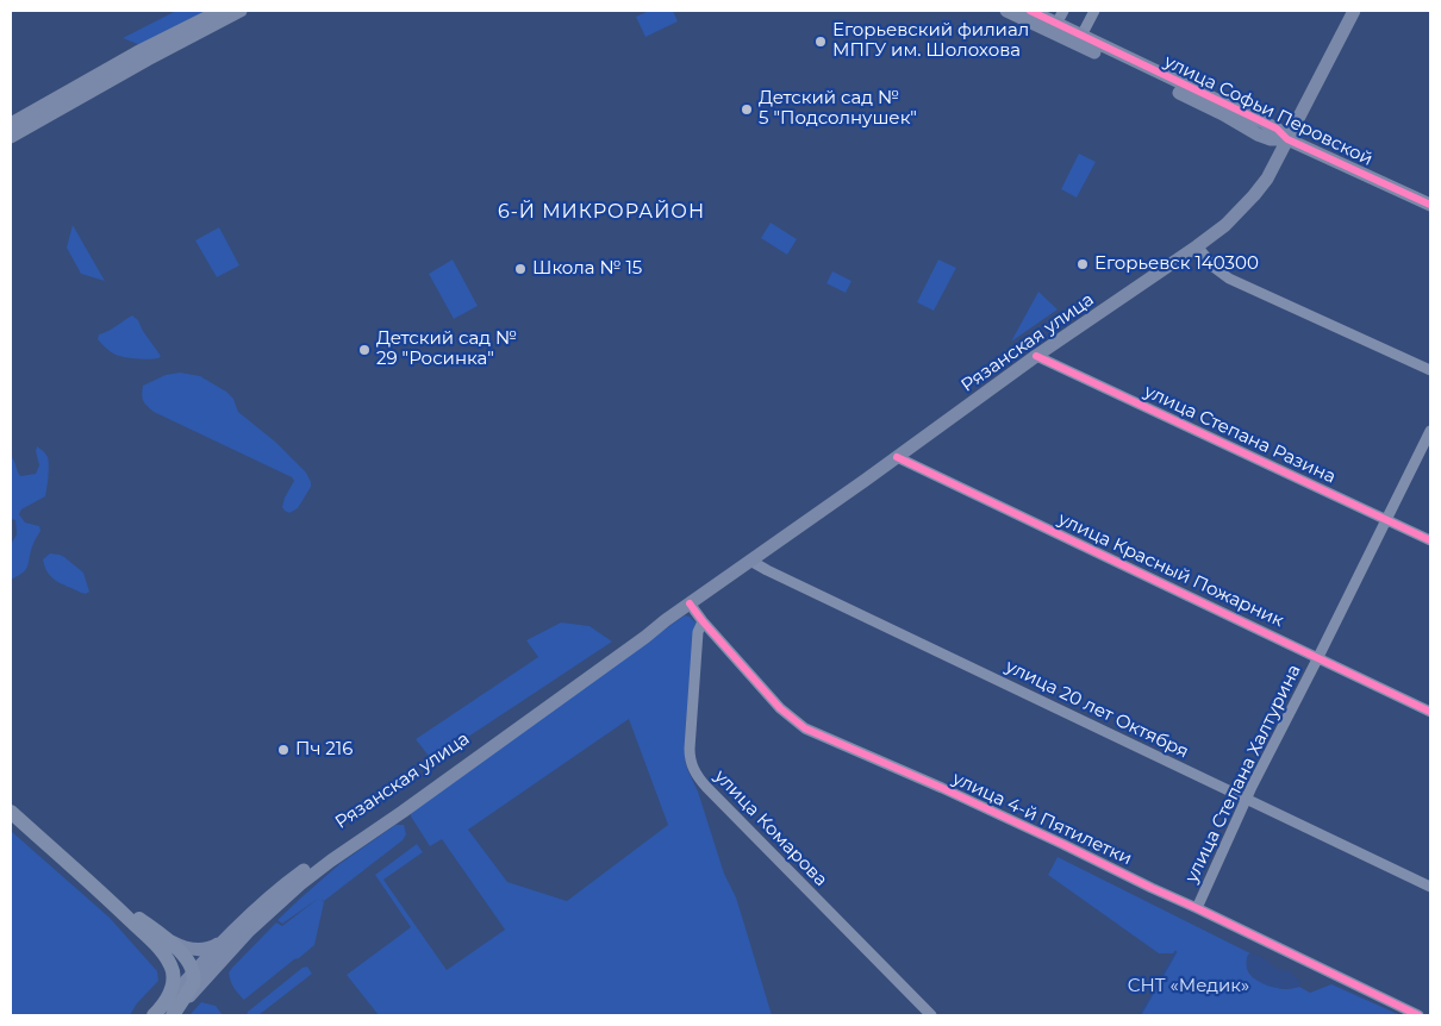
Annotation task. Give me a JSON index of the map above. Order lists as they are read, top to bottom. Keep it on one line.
{"streets":{"main road":["улица Софьи Перовской","Рязанская улица"],"street":["улица Степана Разина","улица Красный Пожарник","улица 20 лет Октября","улица Степана Халтурина","улица 4-й Пятилетки","улица Комарова"]},"crossings":[["улица Софьи Перовской","Рязанская улица"],["Рязанская улица","улица Степана Разина"],["Рязанская улица","улица Красный Пожарник"],["Рязанская улица","улица 20 лет Октября"],["Рязанская улица","улица 4-й Пятилетки"],["улица Степана Разина","улица Степана Халтурина"],["улица Красный Пожарник","улица Степана Халтурина"],["улица 20 лет Октября","улица Степана Халтурина"],["улица Степана Халтурина","улица 4-й Пятилетки"],["улица 4-й Пятилетки","улица Комарова"]],"districts":["6-Й МИКРОРАЙОН"],"parks":["СНТ «Медик»"],"places":["Егорьевский филиал МПГУ им. Шолохова","Детский сад № 5 \"Подсолнушек\"","Егорьевск 140300","Школа № 15","Детский сад № 29 \"Росинка\"","Пч 216"]}
